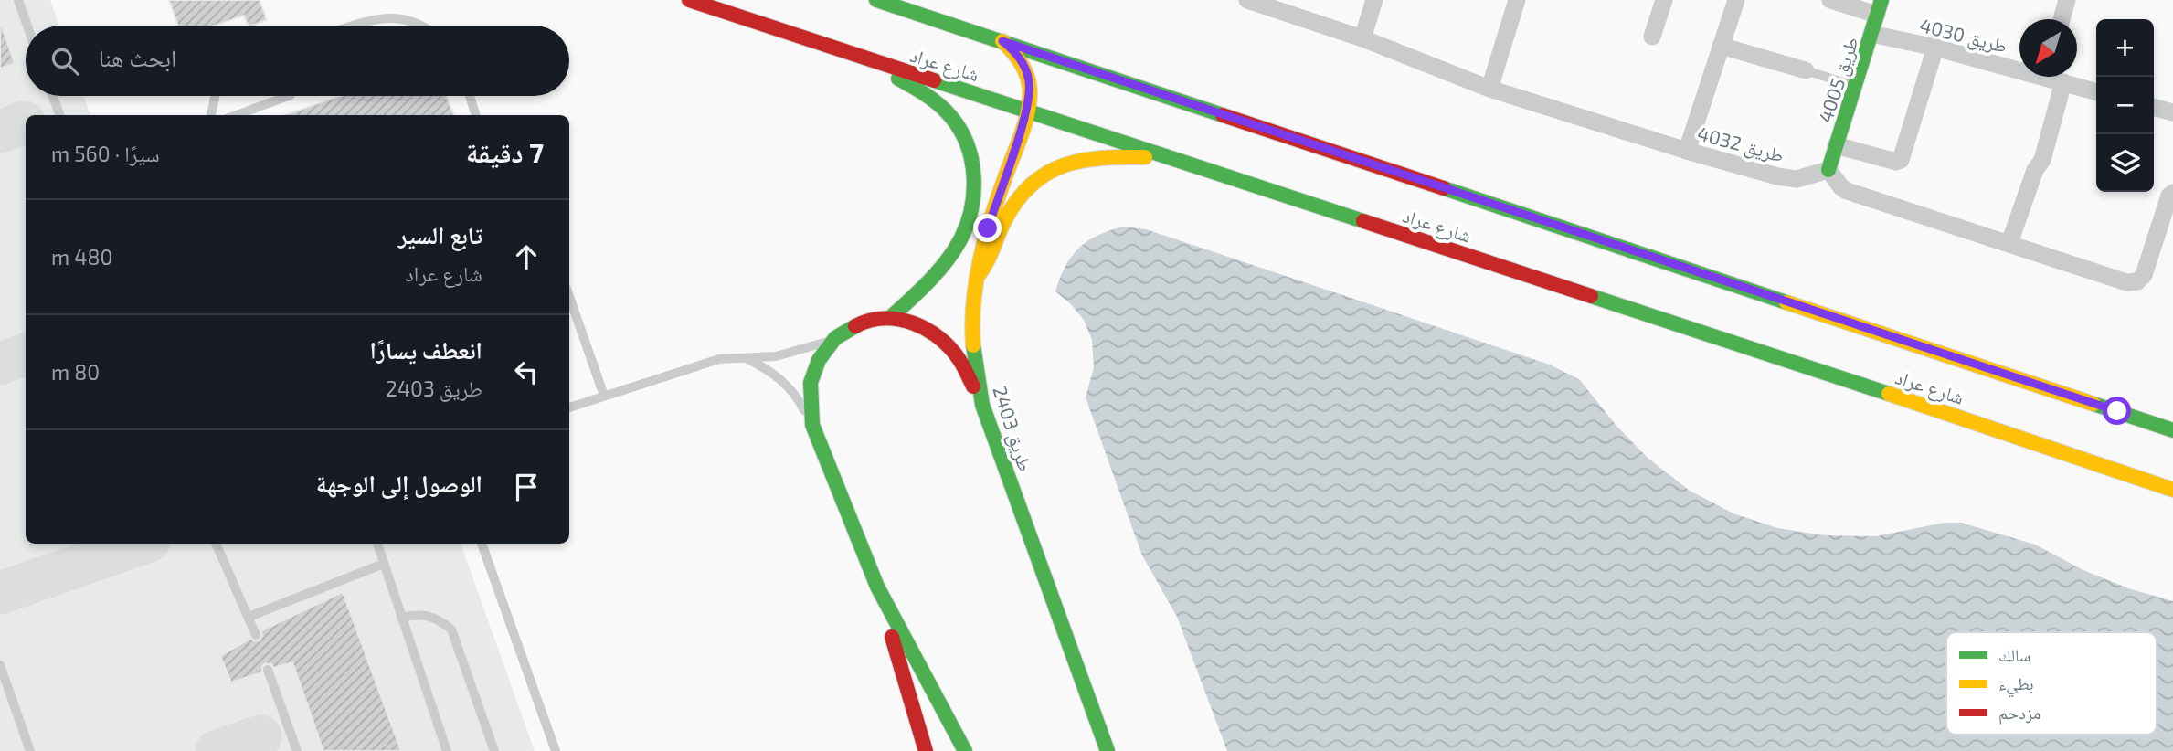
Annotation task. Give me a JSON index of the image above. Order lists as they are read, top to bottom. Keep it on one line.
{"streets":{"main road":["شارع عراد","طريق 4005","طريق 2403"],"street":["طريق 4030","طريق 4032"]},"crossings":[["طريق 4030","طريق 4005"],["شارع عراد","طريق 2403"],["طريق 4005","طريق 4032"]],"legend":["سالك","بطيء","مزدحم"],"north":"bottom left","page":{"map_buttons":["+","−"],"search":"ابحث هنا","heading":["7 دقيقة","سيرًا · 560 m"],"list":[["تابع السير","شارع عراد","480 m"],["انعطف يسارًا","طريق 2403","80 m"],"الوصول إلى الوجهة"]}}
